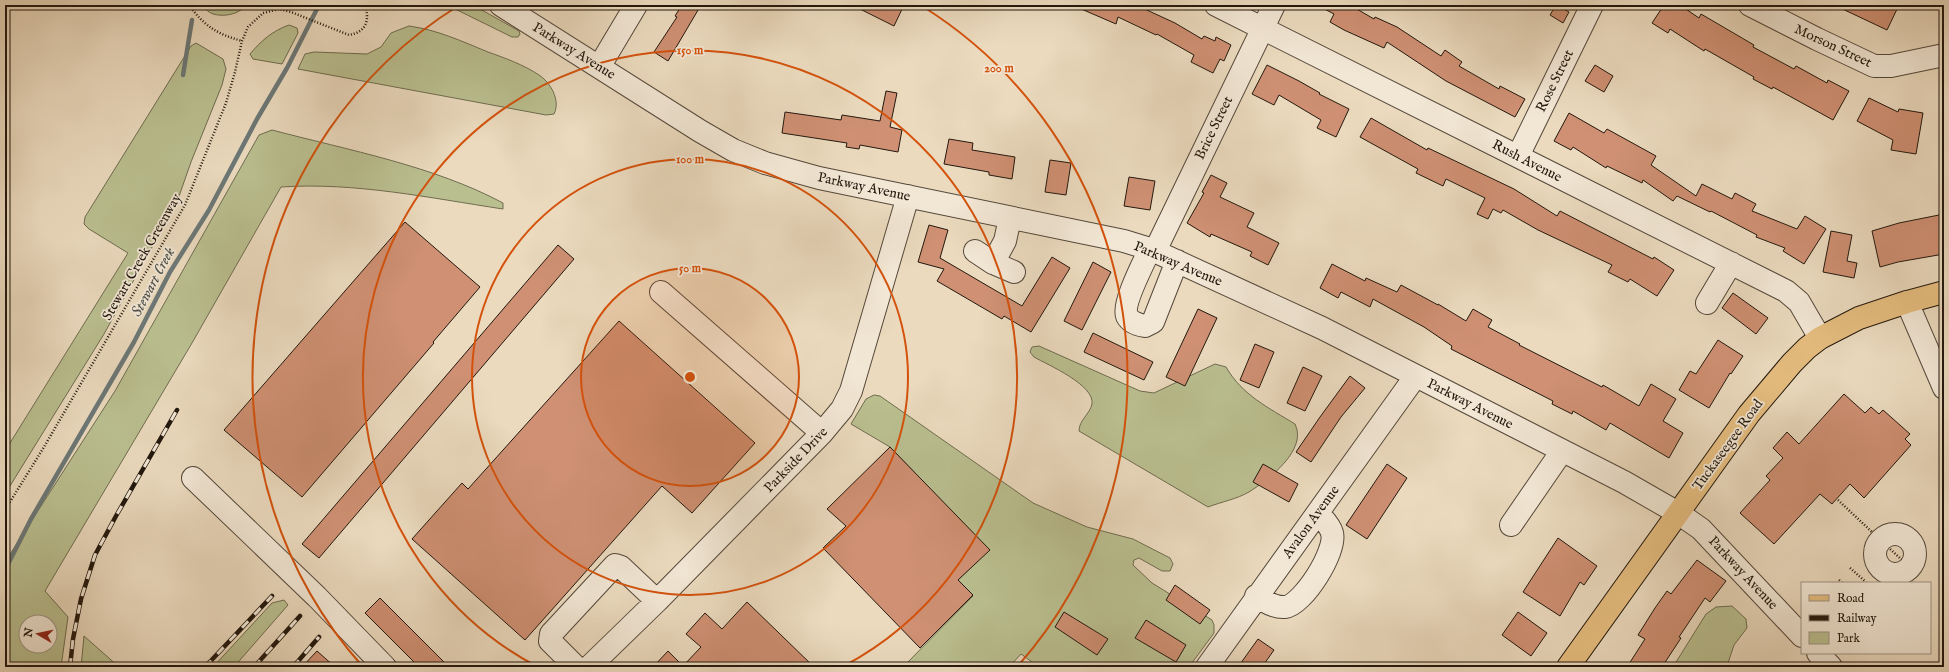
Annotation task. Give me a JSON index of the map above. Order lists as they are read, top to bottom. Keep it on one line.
{"streets":{"main road":["Tuckaseegee Road"],"street":["Morson Street","Parkway Avenue","Rose Street","Brice Street","Rush Avenue","Parkside Drive","Avalon Avenue"],"path":["Stewart Creek Greenway"]},"crossings":[["Parkway Avenue","Brice Street"],["Parkway Avenue","Tuckaseegee Road"],["Parkway Avenue","Parkside Drive"],["Parkway Avenue","Avalon Avenue"],["Rose Street","Rush Avenue"],["Brice Street","Rush Avenue"],["Rush Avenue","Tuckaseegee Road"]],"water":["Stewart Creek"],"legend":["Road","Railway","Park"],"north":"left","rings":["150 m","200 m","100 m","50 m"]}
